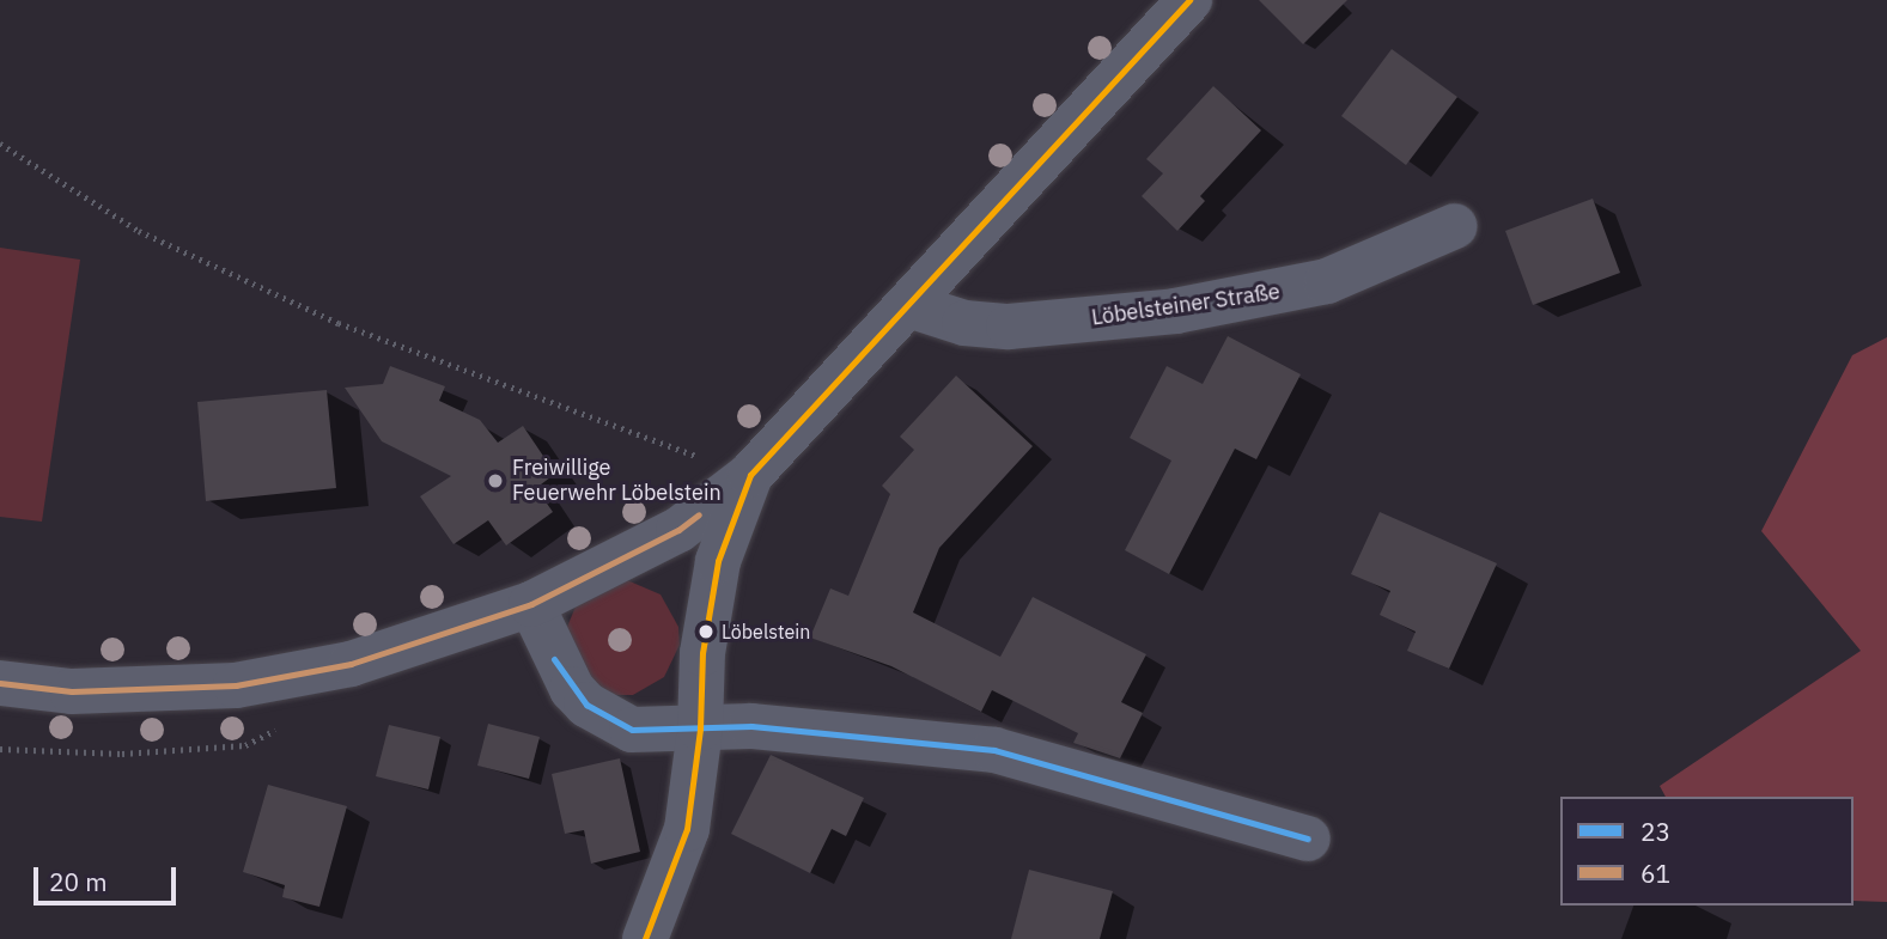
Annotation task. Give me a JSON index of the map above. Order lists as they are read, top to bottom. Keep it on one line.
{"streets":{"street":["Löbelsteiner Straße"]},"places":["Freiwillige Feuerwehr Löbelstein","Löbelstein"],"lines":["transit line 61","transit line 23"],"legend":["23","61"],"scale_bar":"20 m"}
